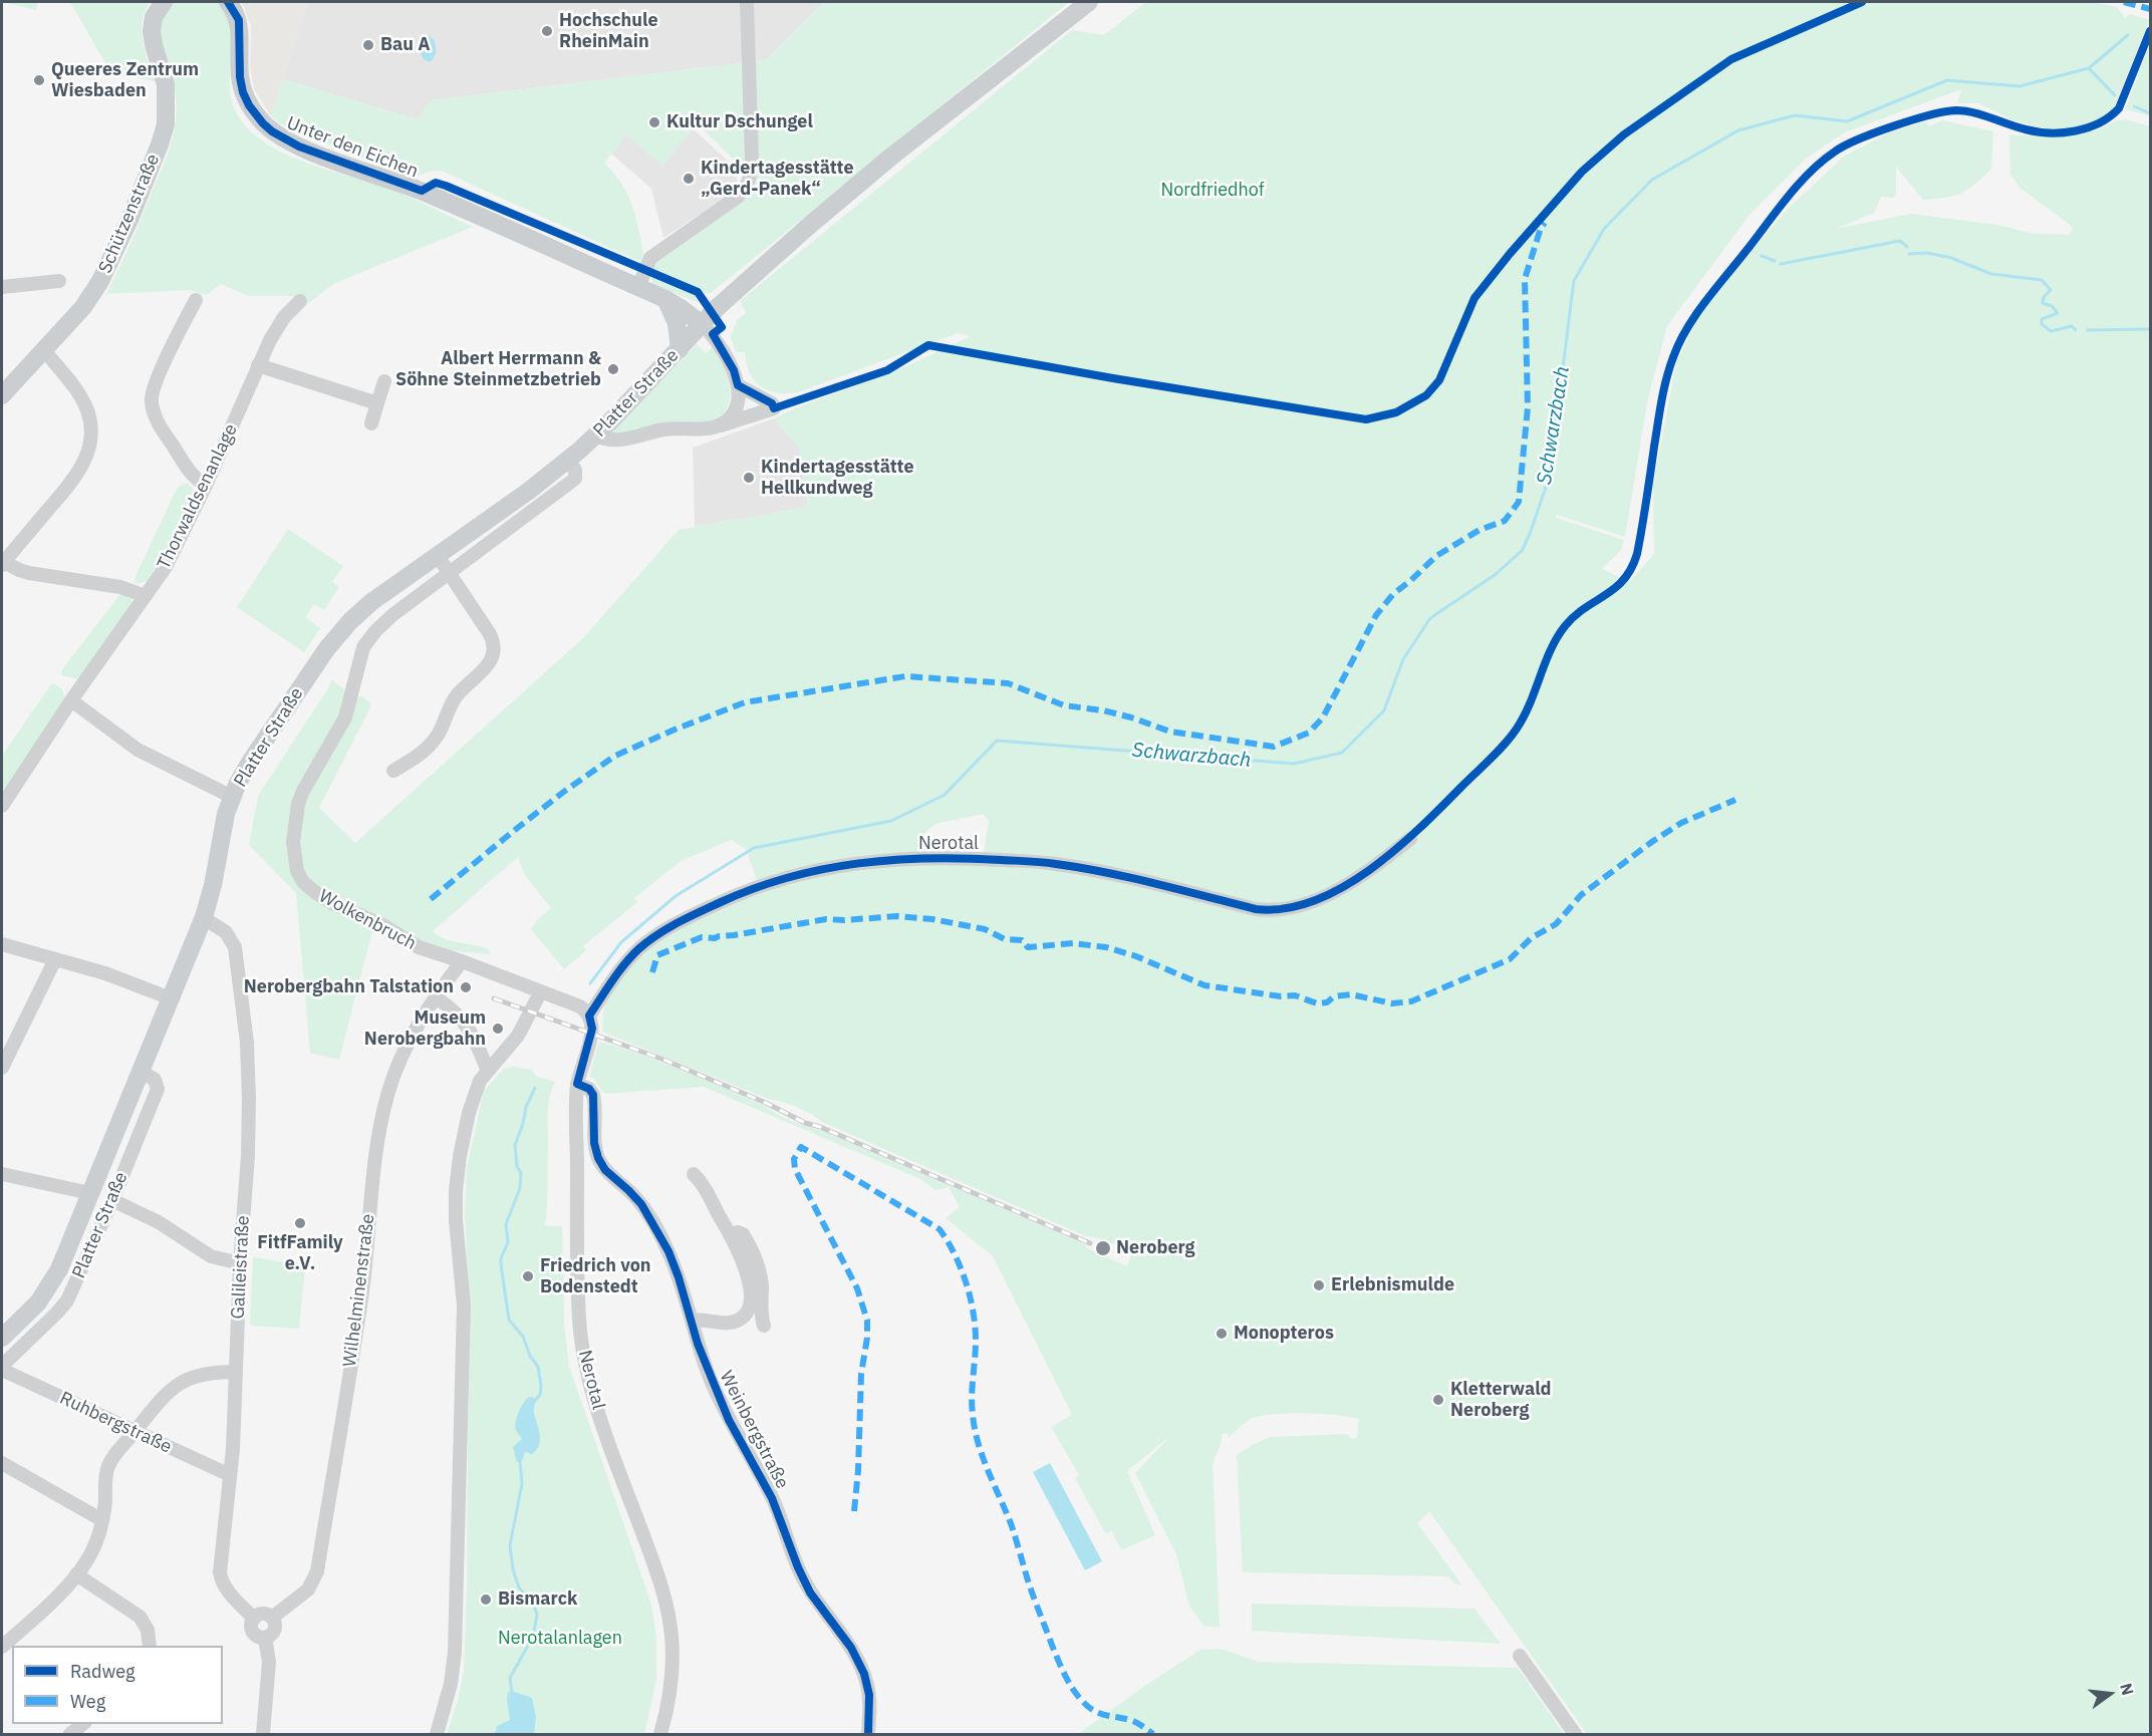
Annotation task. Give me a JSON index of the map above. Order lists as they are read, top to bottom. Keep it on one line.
{"streets":{"main road":["Unter den Eichen","Schützenstraße","Platter Straße"],"street":["Thorwaldsenanlage","Nerotal","Wolkenbruch","Galileistraße","Wilhelminenstraße","Ruhbergstraße","Weinbergstraße"]},"crossings":[["Unter den Eichen","Platter Straße"],["Platter Straße","Galileistraße"],["Platter Straße","Ruhbergstraße"],["Nerotal","Weinbergstraße"],["Wolkenbruch","Wilhelminenstraße"],["Galileistraße","Wilhelminenstraße"],["Galileistraße","Ruhbergstraße"]],"water":["Schwarzbach"],"parks":["Nordfriedhof","Nerotalanlagen"],"places":["Hochschule RheinMain","Bau A","Queeres Zentrum Wiesbaden","Kultur Dschungel","Kindertagesstätte „Gerd-Panek“","Albert Herrmann & Söhne Steinmetzbetrieb","Kindertagesstätte Hellkundweg","Nerobergbahn Talstation","Museum Nerobergbahn","FitfFamily e.V.","Neroberg","Friedrich von Bodenstedt","Erlebnismulde","Monopteros","Kletterwald Neroberg","Bismarck"],"legend":["Radweg","Weg"],"north":"right"}
